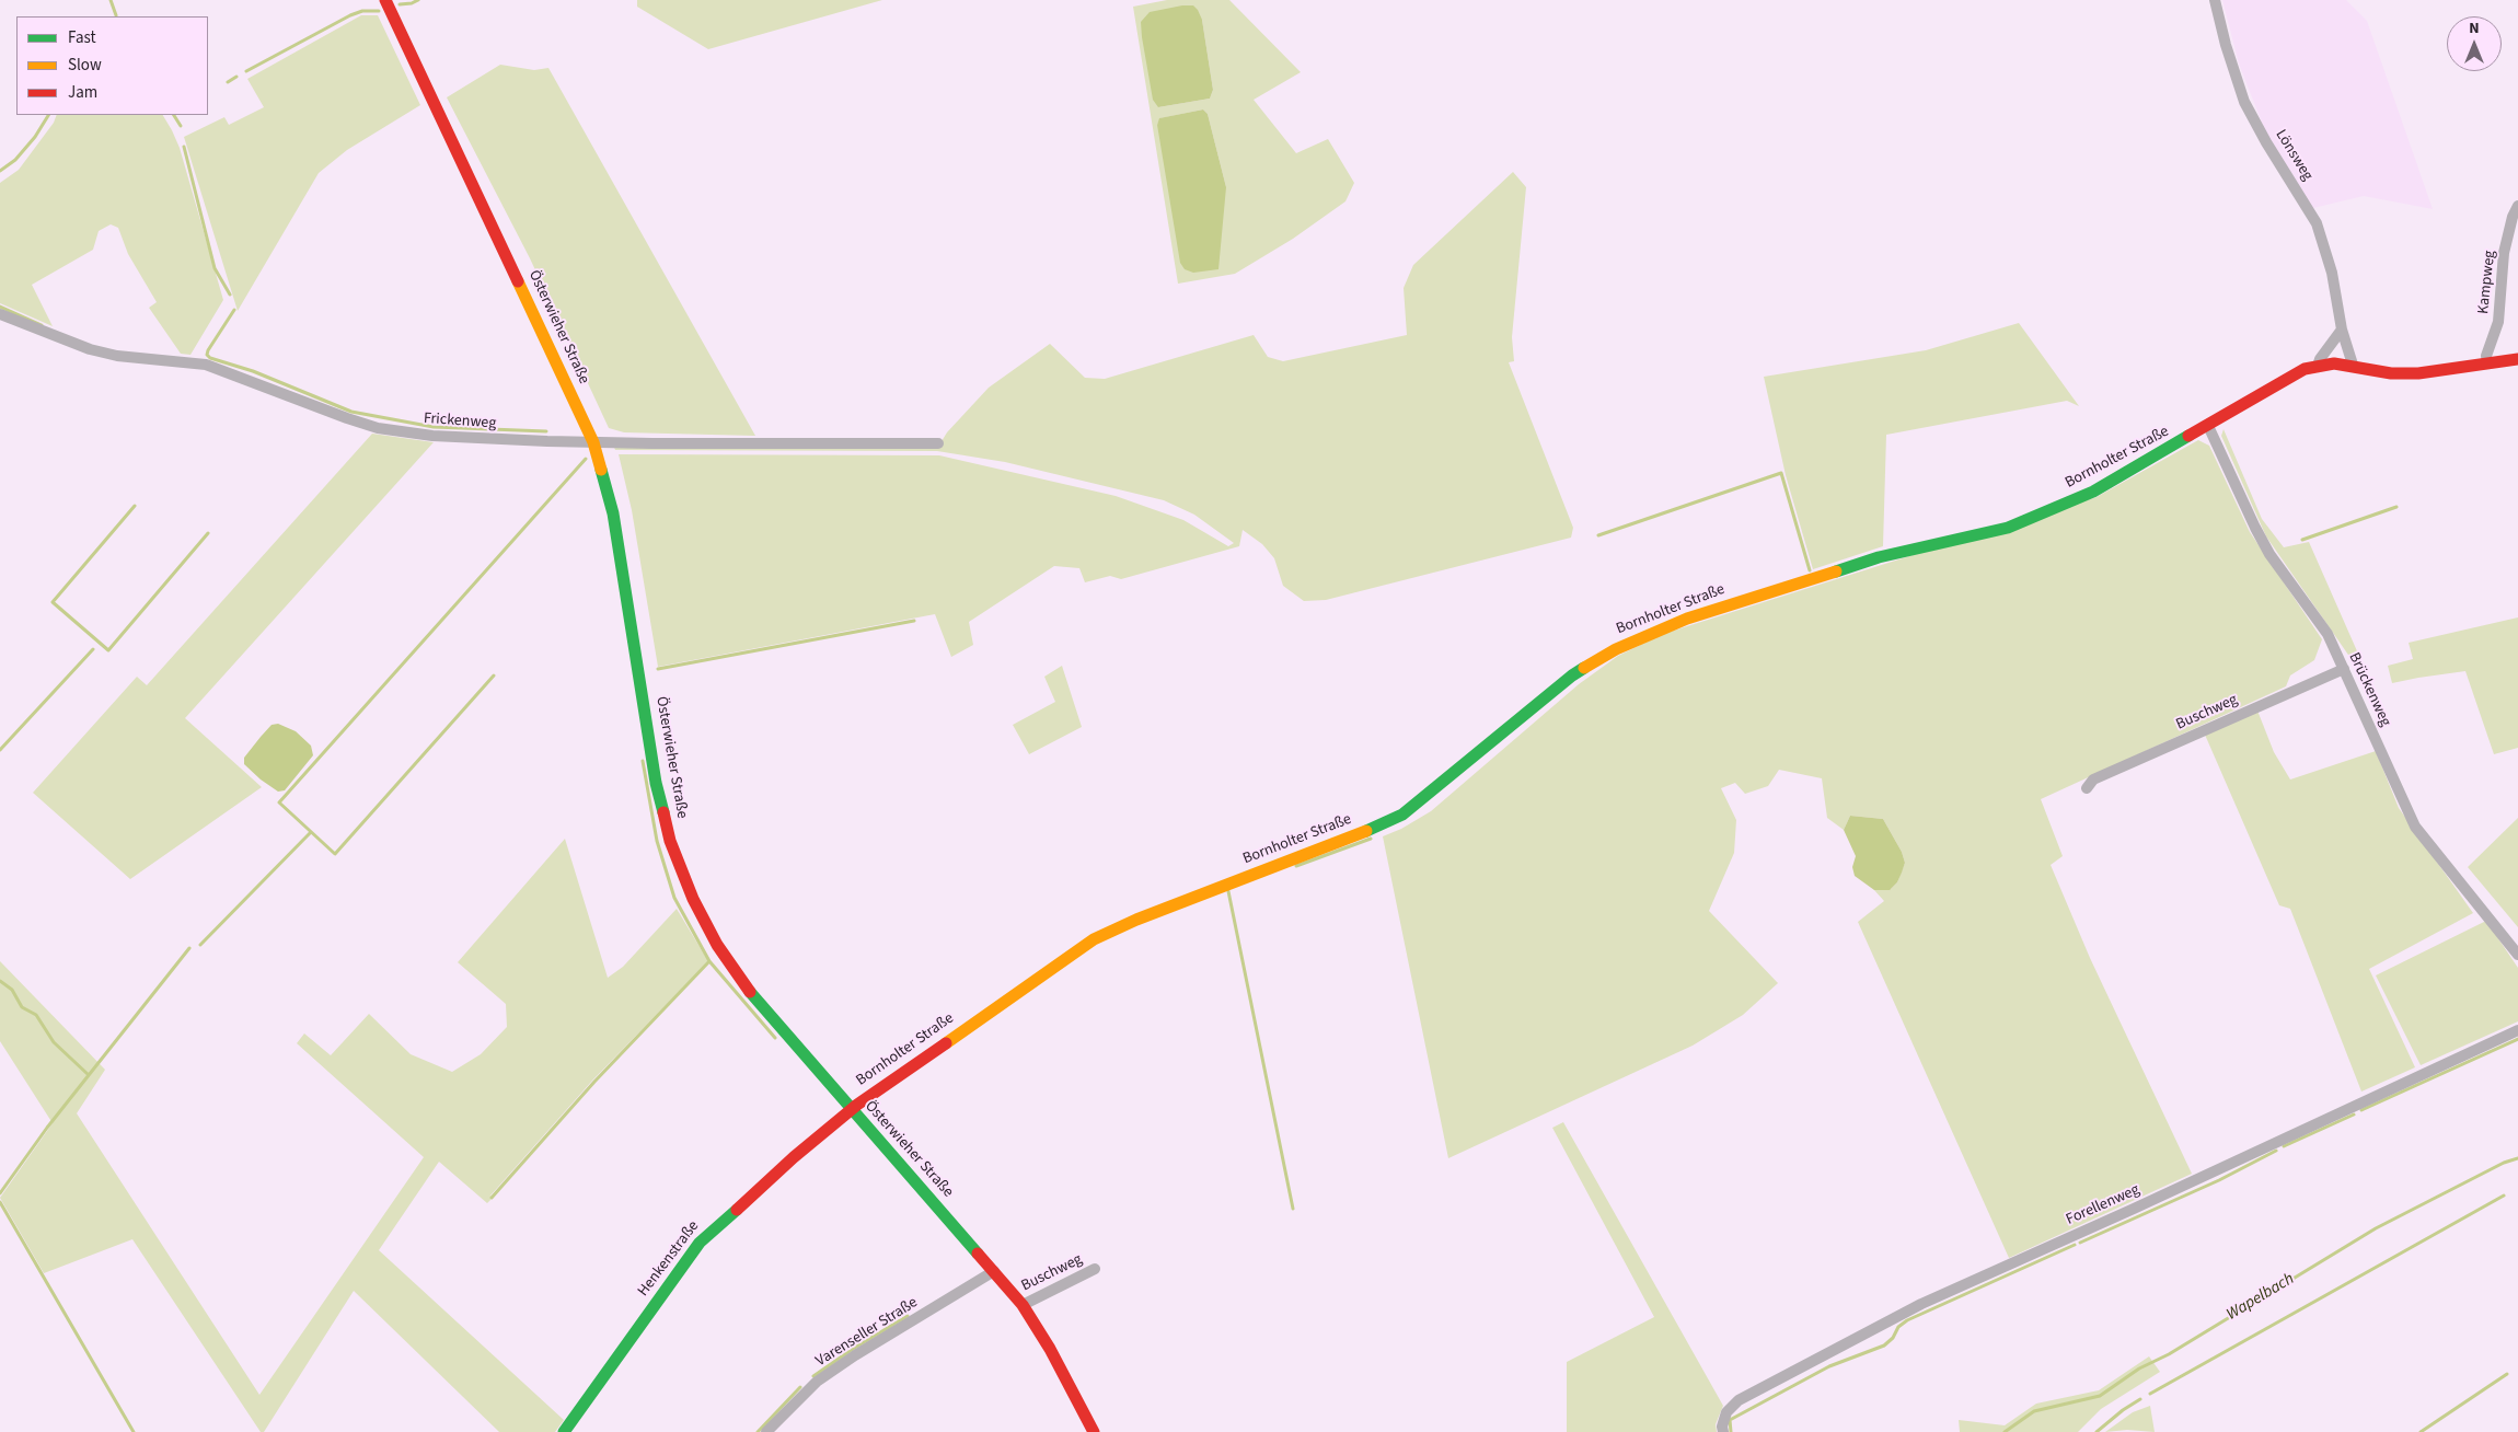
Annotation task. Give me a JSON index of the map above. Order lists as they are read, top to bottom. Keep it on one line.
{"streets":{"street":["Lönsweg","Kampweg","Österwieher Straße","Frickenweg","Bornholter Straße","Brückenweg","Buschweg","Forellenweg","Henkenstraße","Varenseller Straße"]},"crossings":[["Lönsweg","Bornholter Straße"],["Kampweg","Bornholter Straße"],["Österwieher Straße","Frickenweg"],["Österwieher Straße","Bornholter Straße"],["Österwieher Straße","Buschweg"],["Österwieher Straße","Henkenstraße"],["Österwieher Straße","Varenseller Straße"],["Bornholter Straße","Brückenweg"],["Bornholter Straße","Henkenstraße"],["Brückenweg","Buschweg"]],"water":["Wapelbach"],"legend":["Fast","Slow","Jam"],"north":"top"}
